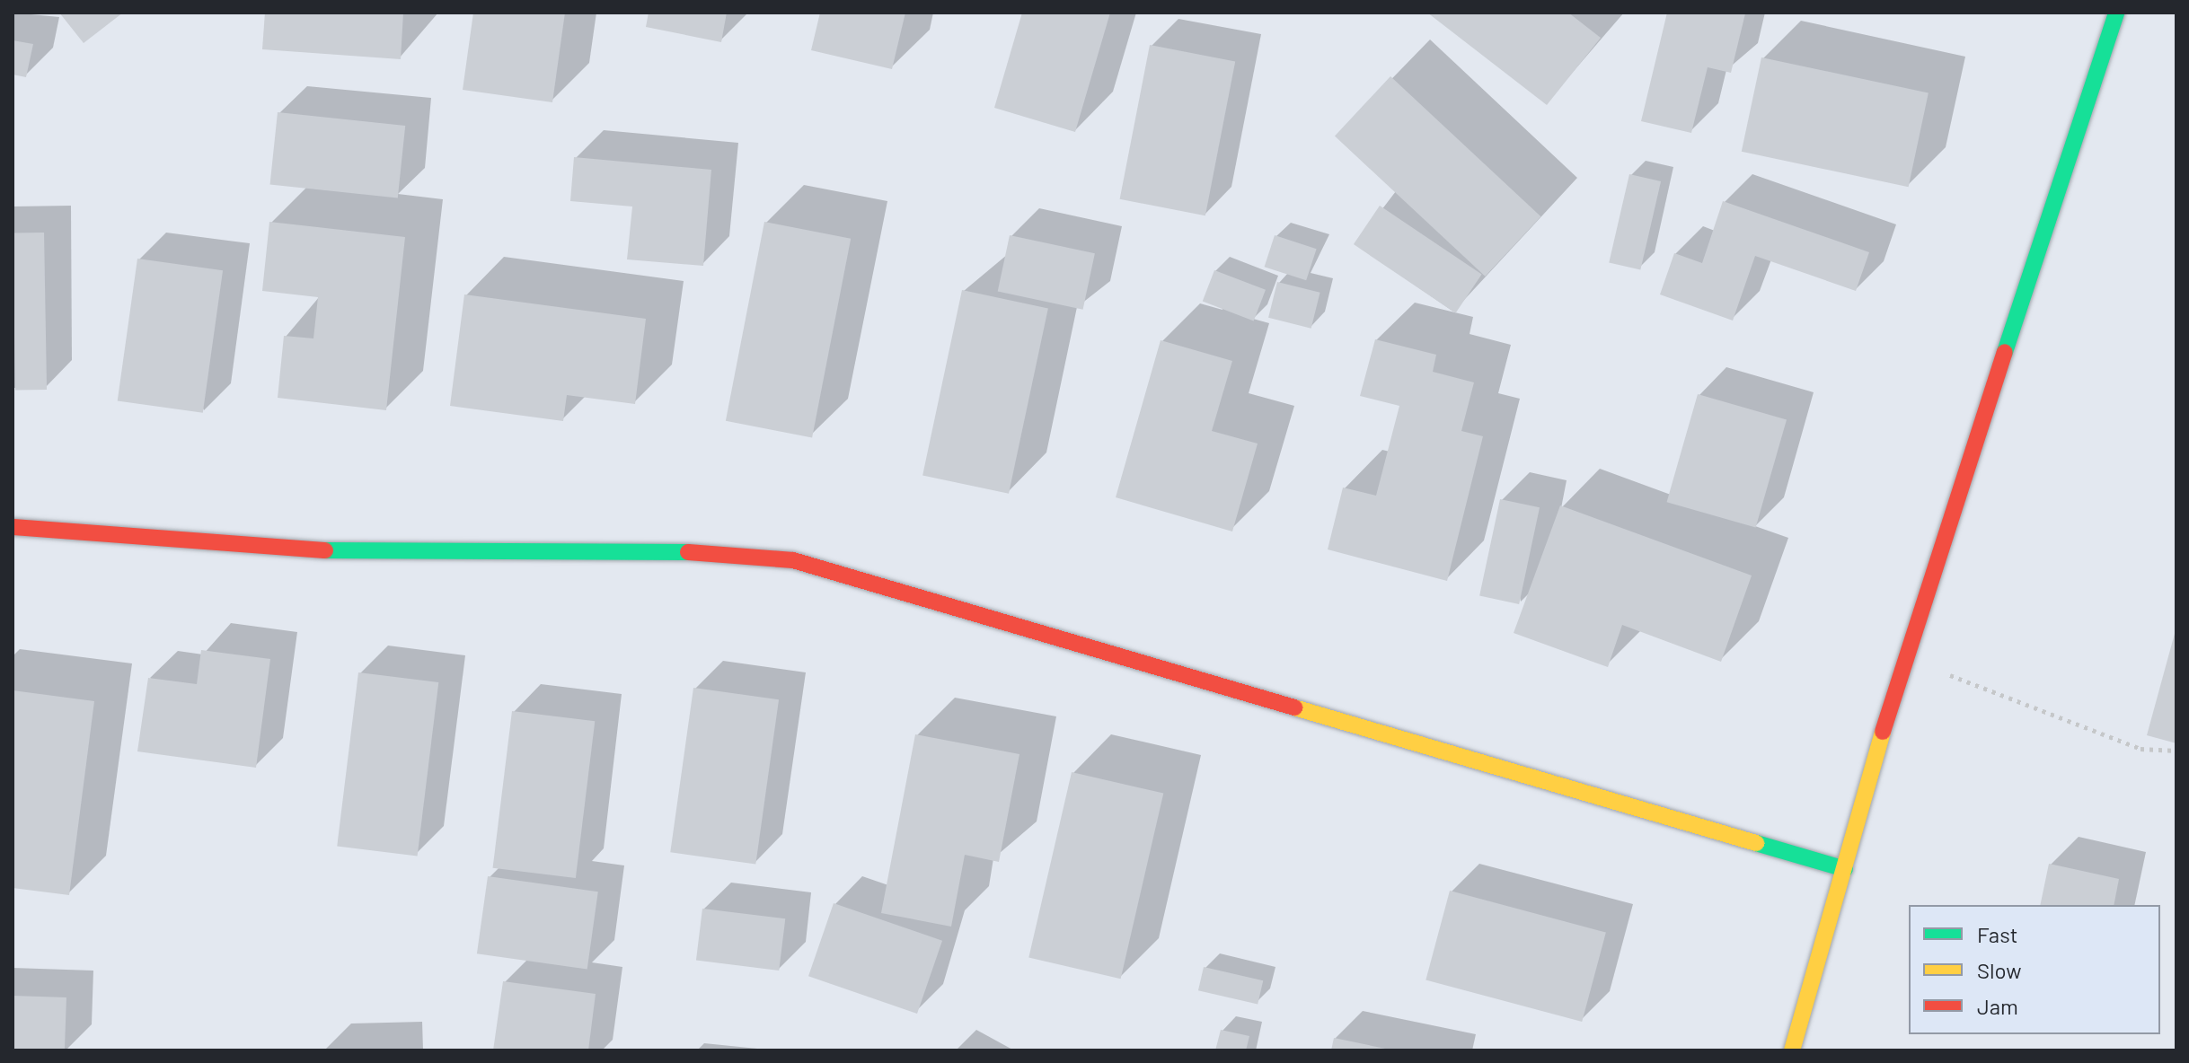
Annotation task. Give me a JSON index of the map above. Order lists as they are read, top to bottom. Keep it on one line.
{"legend":["Fast","Slow","Jam"]}
